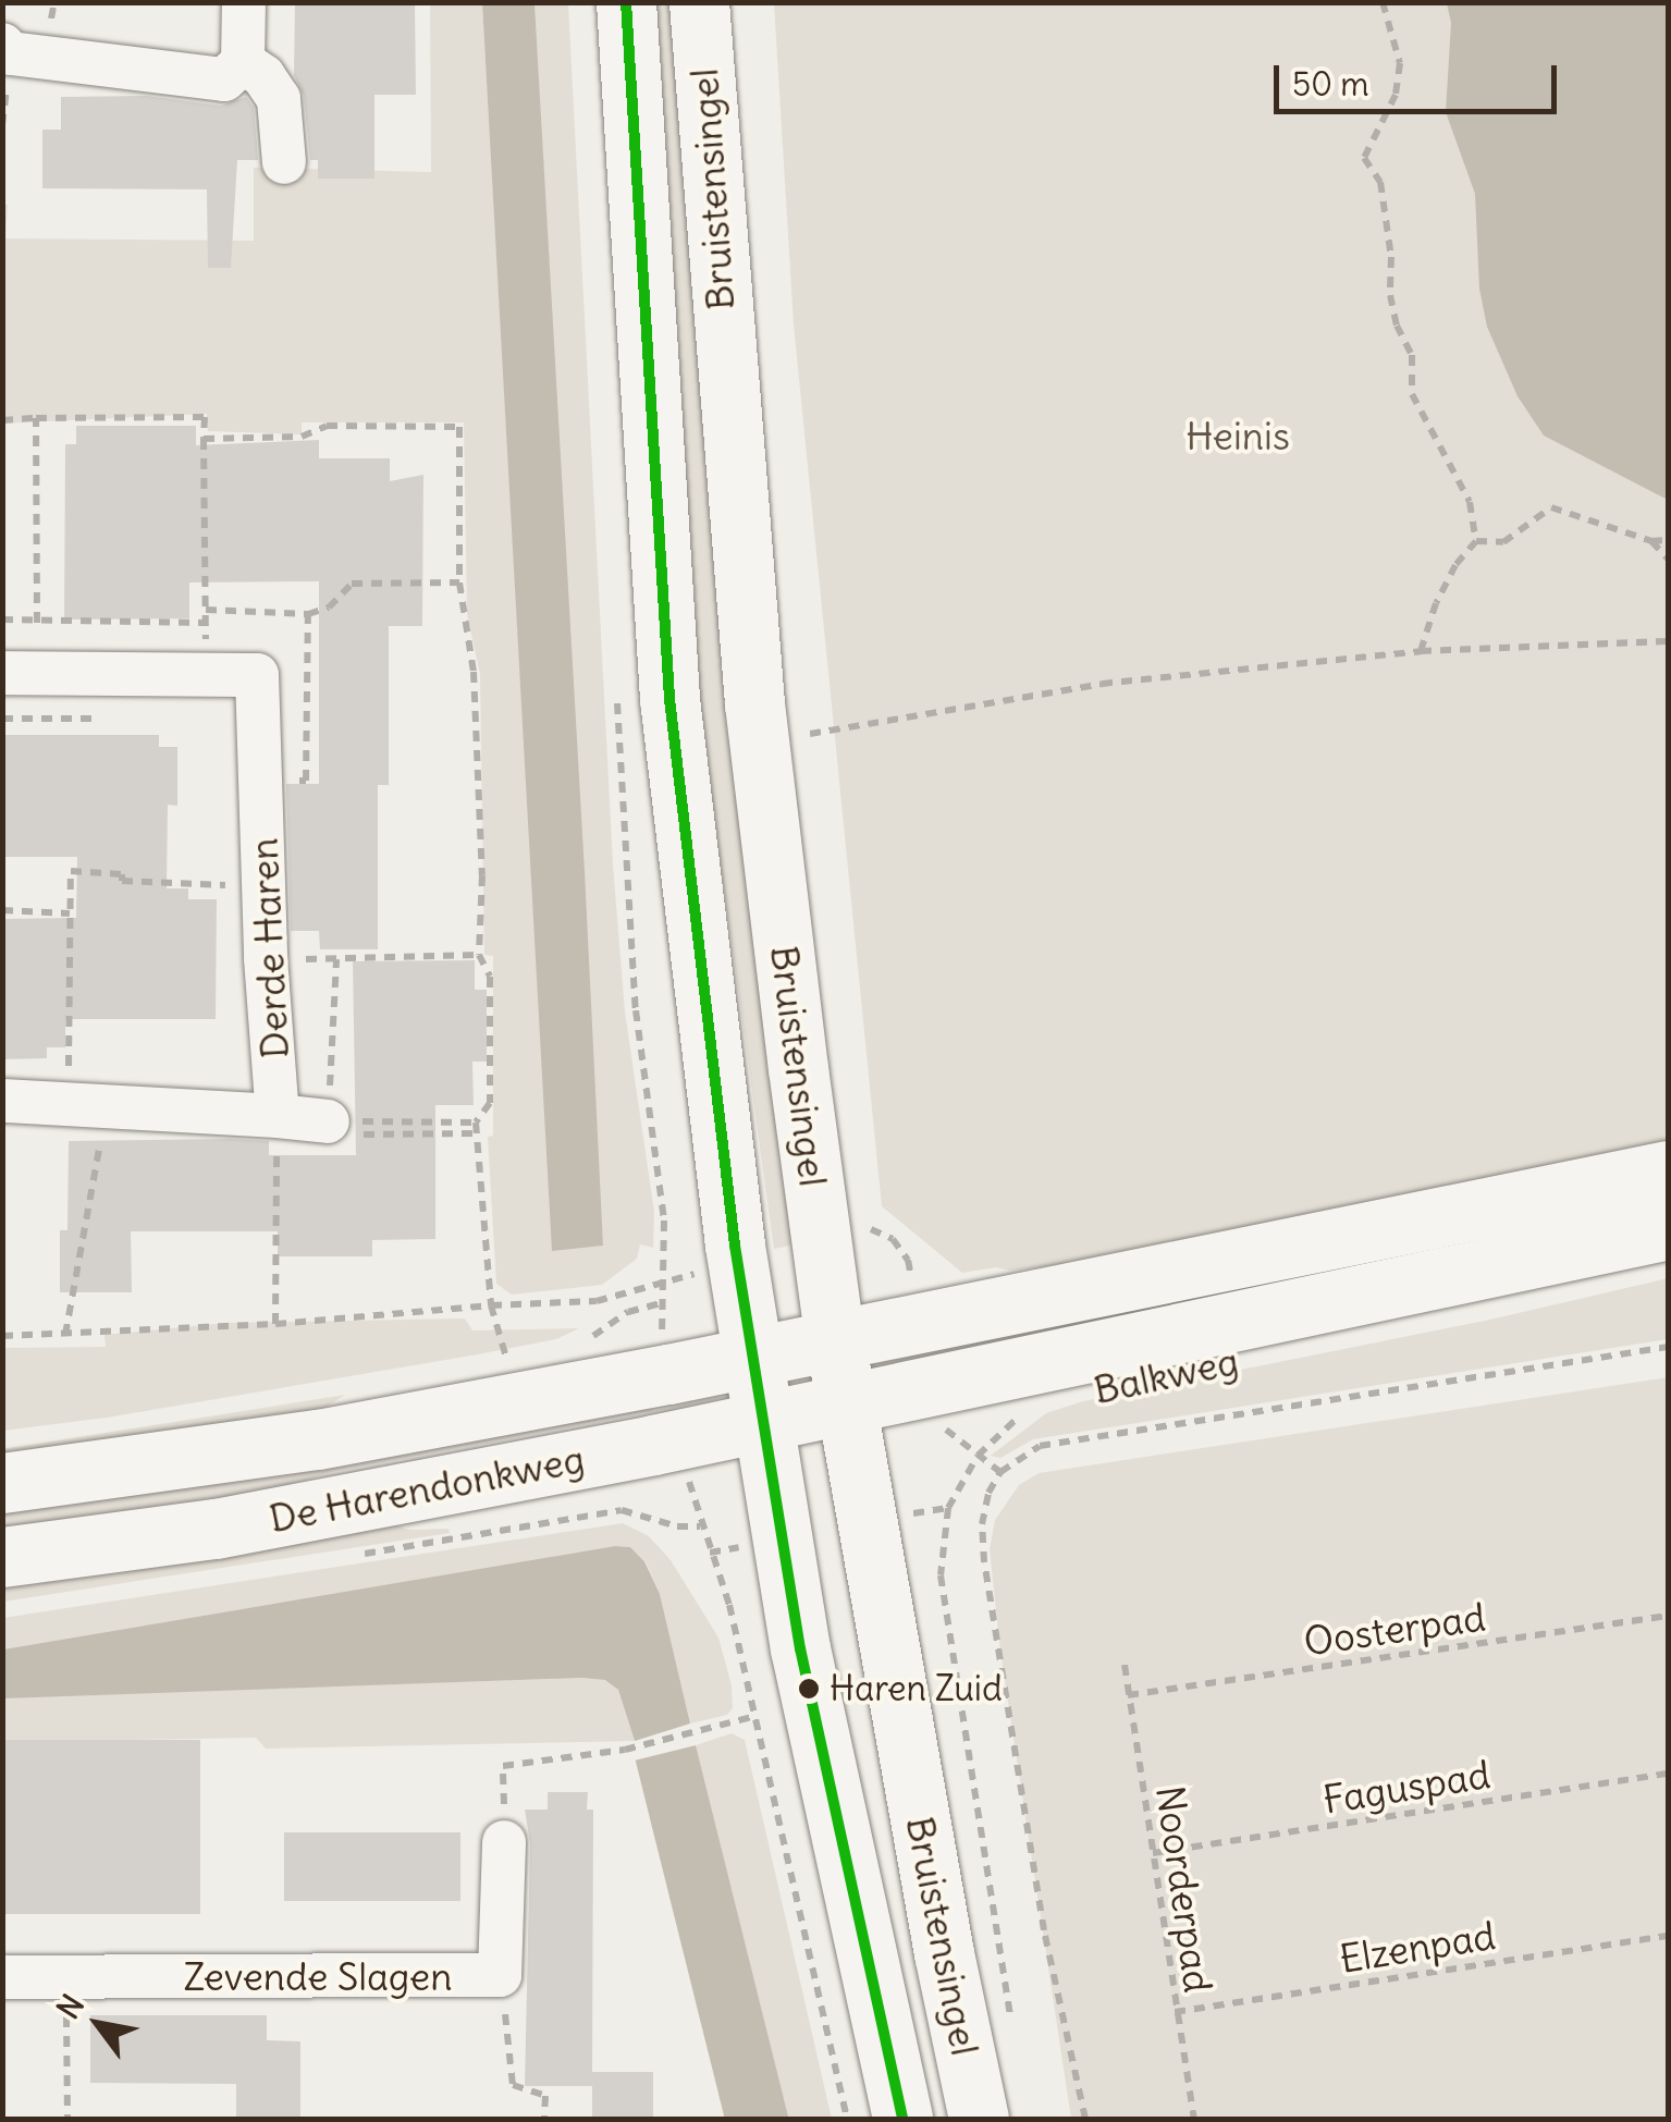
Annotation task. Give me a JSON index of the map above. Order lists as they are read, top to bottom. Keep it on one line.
{"streets":{"main road":["Bruistensingel","Balkweg","De Harendonkweg"],"street":["Derde Haren","Zevende Slagen"],"path":["Oosterpad","Faguspad","Noorderpad","Elzenpad"]},"crossings":[["Bruistensingel","Balkweg"],["Bruistensingel","De Harendonkweg"],["Balkweg","De Harendonkweg"],["Oosterpad","Noorderpad"],["Faguspad","Noorderpad"],["Noorderpad","Elzenpad"]],"parks":["Heinis"],"places":["Haren Zuid"],"scale_bar":"50 m","north":"top left"}
